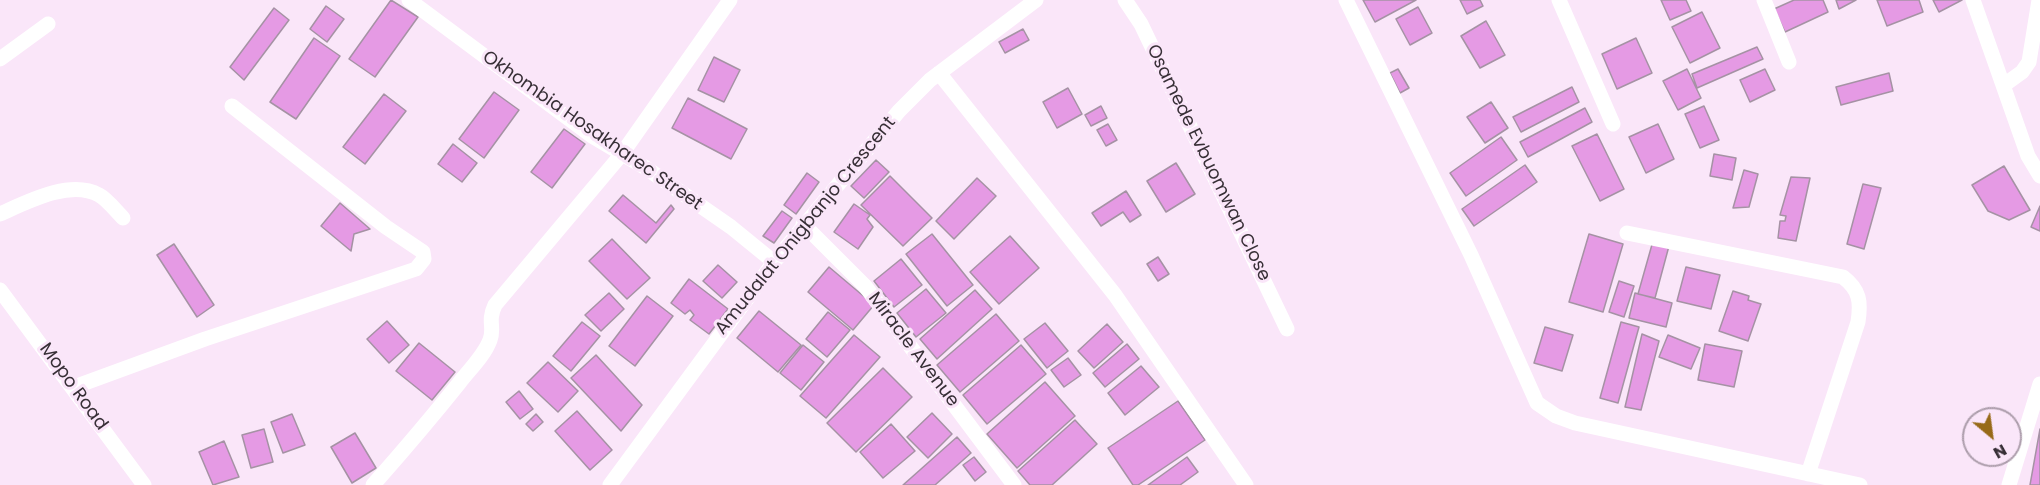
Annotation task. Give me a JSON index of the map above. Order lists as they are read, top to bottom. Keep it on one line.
{"streets":{"street":["Okhombia Hosakharec Street","Osamede Evbuomwan Close","Amudalat Onigbanjo Crescent","Miracle Avenue","Mopo Road"]},"crossings":[["Okhombia Hosakharec Street","Amudalat Onigbanjo Crescent"],["Amudalat Onigbanjo Crescent","Miracle Avenue"]],"north":"bottom right"}
